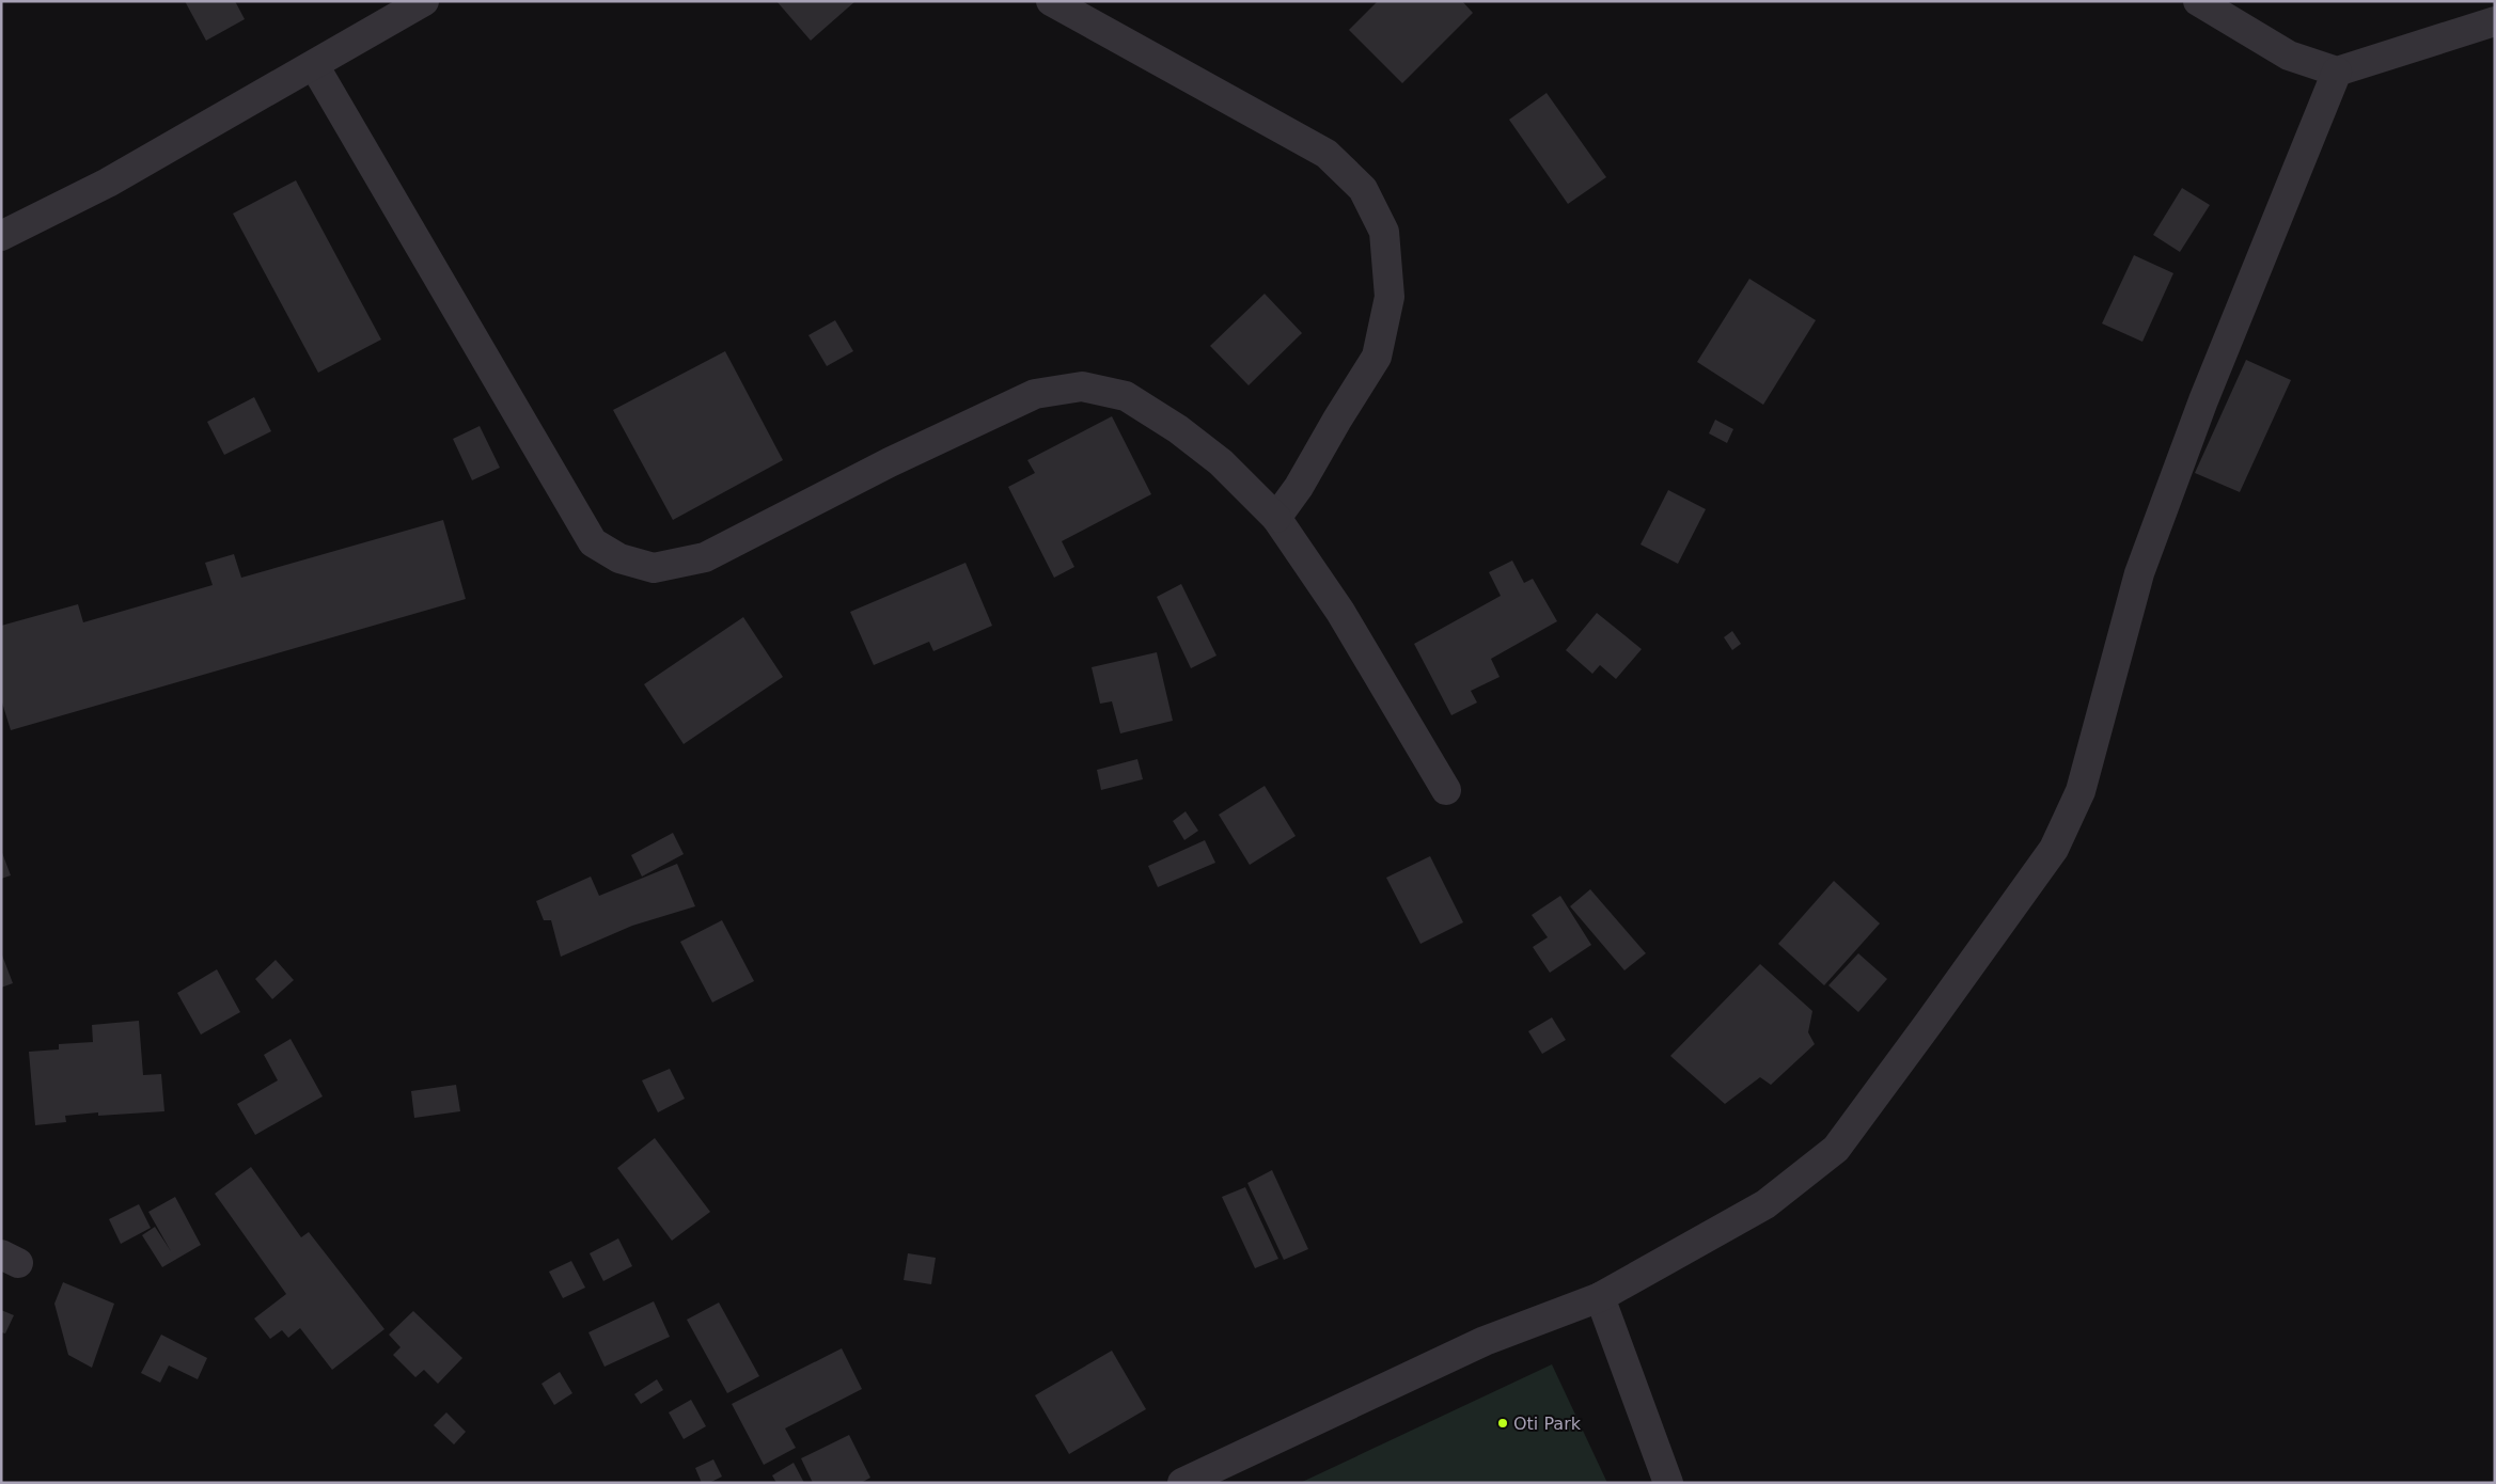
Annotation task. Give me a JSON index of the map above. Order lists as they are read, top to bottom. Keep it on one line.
{"places":["Oti Park"]}
